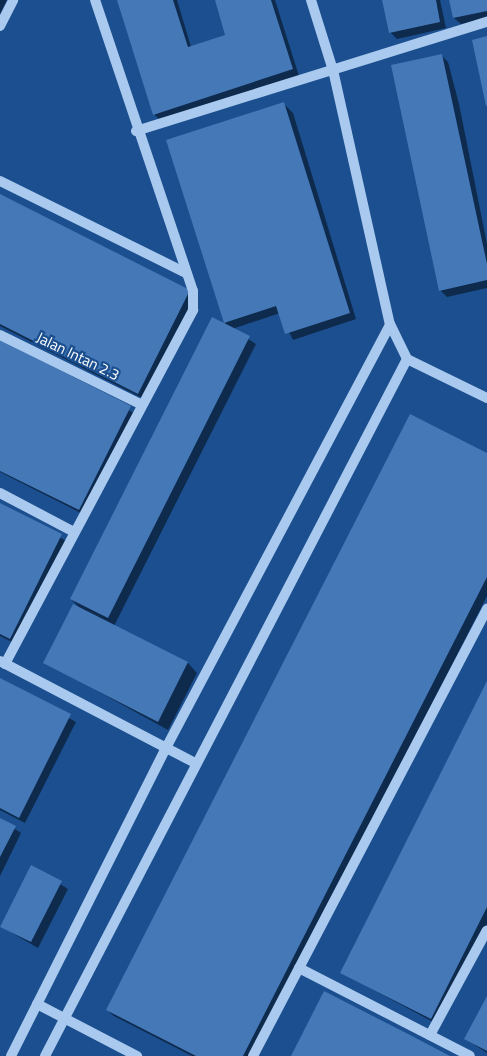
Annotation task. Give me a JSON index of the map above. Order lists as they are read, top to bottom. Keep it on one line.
{"streets":{"street":["Jalan Intan 2.3"]}}
